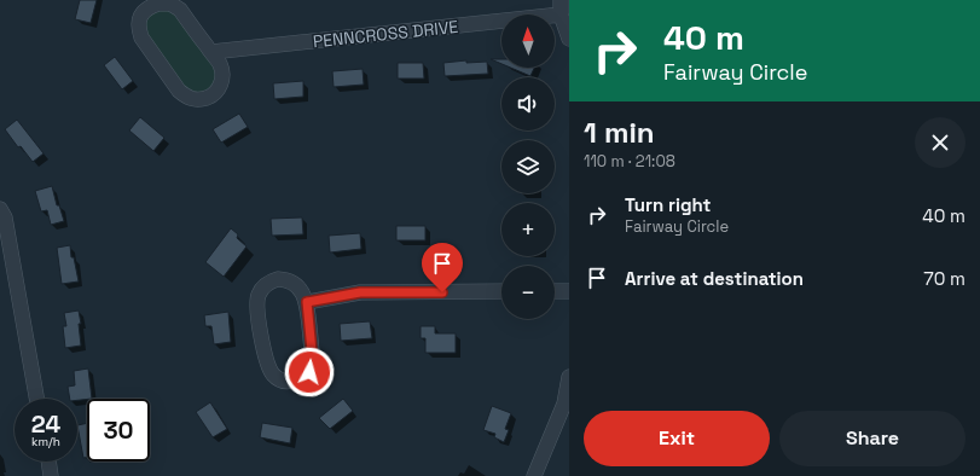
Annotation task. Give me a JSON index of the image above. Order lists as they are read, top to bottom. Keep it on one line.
{"streets":{"street":["PENNCROSS DRIVE"]},"north":"top","page":{"turn":["40 m","Fairway Circle"],"map_buttons":["+","−"],"heading":["1 min","110 m · 21:08"],"list":[{"name":"Turn right","note":"Fairway Circle","value":"40 m"},{"name":"Arrive at destination","value":"70 m"}],"speed":"24 km/h","limit":"30","buttons":["Exit","Share"]}}
